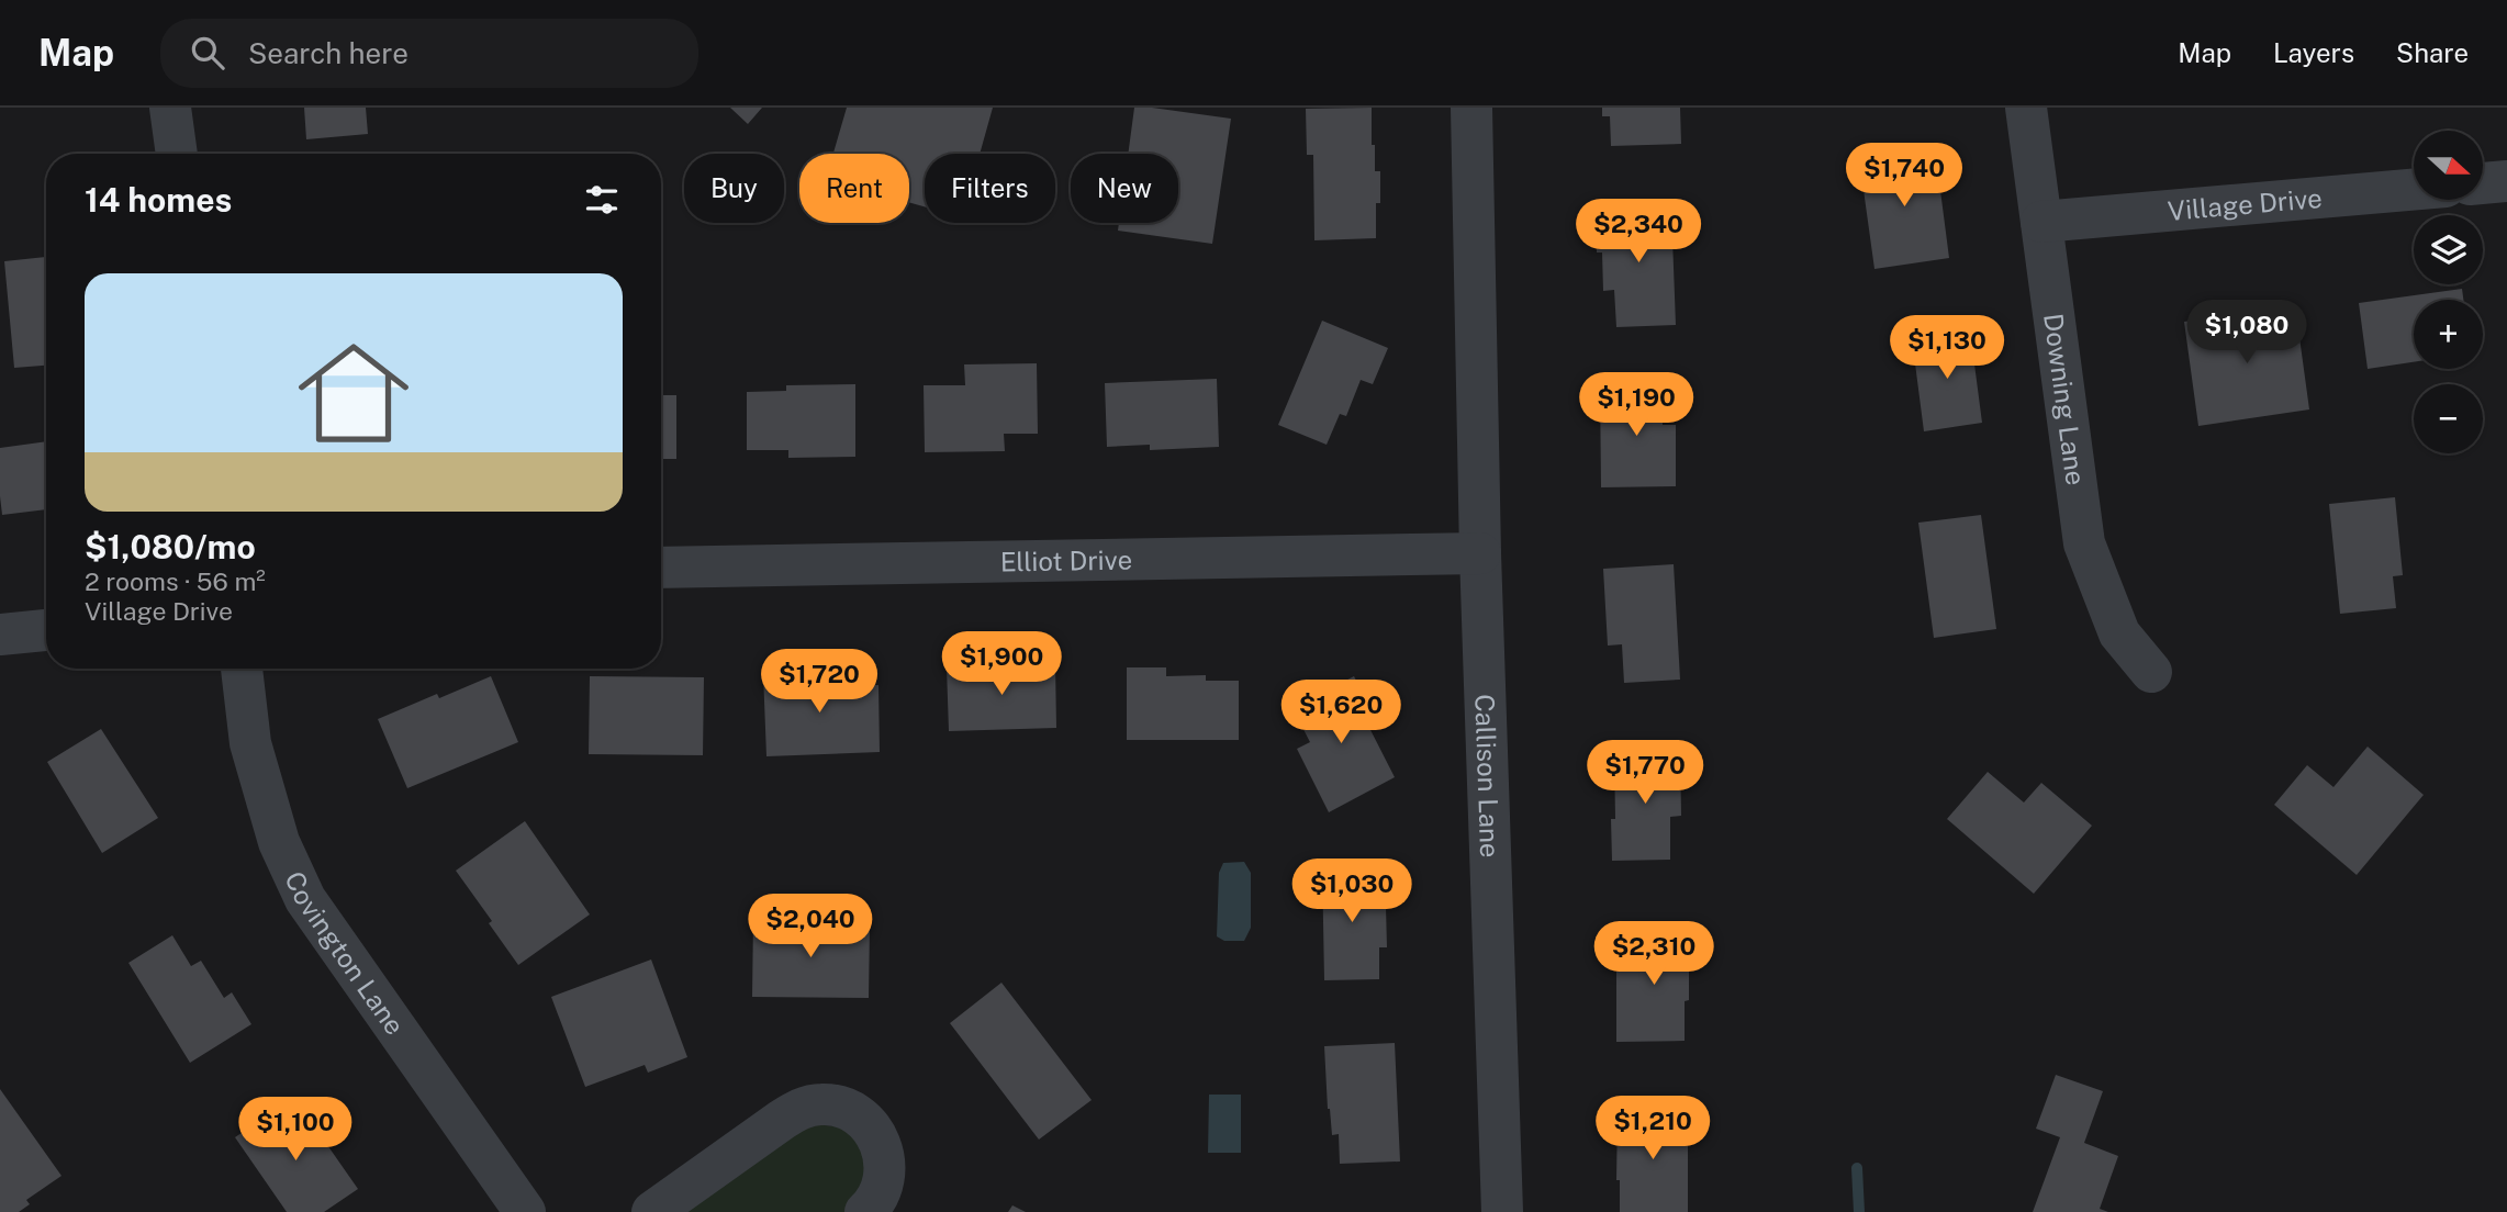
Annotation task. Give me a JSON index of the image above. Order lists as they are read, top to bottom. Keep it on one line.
{"streets":{"street":["Village Drive","Downing Lane","Elliot Drive","Callison Lane","Covington Lane"]},"crossings":[["Village Drive","Downing Lane"],["Elliot Drive","Callison Lane"]],"north":"right","page":{"header":"Map","search":"Search here","nav":["Map","Layers","Share"],"map_buttons":["+","−"],"price":["$1,740","$2,340","$1,080","$1,130","$1,190","$1,900","$1,720","$1,620","$1,770","$1,030","$2,040","$2,310","$1,210","$1,100"],"chip":["Buy","Rent","Filters","New"],"heading":"14 homes","list":[{"name":"$1,080/mo","note":"2 rooms · 56 m² · Village Drive"}]}}
